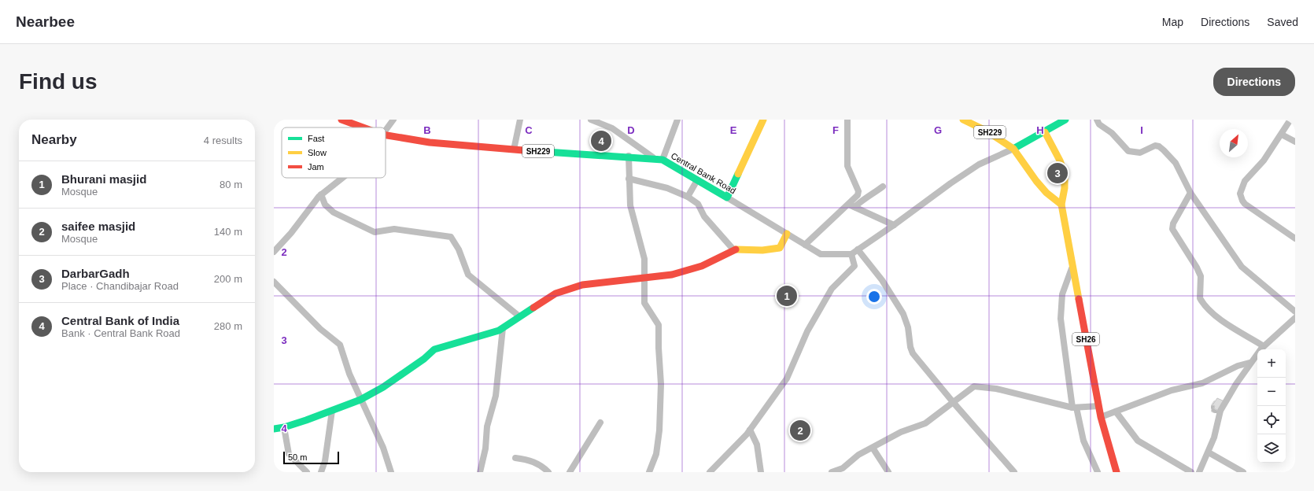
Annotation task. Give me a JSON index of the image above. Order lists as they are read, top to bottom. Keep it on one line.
{"streets":{"main road":["SH229","Central Bank Road","SH26"]},"legend":["Fast","Slow","Jam"],"scale_bar":"50 m","north":"top right","page":{"header":"Nearbee","nav":["Map","Directions","Saved"],"buttons":"Directions","title":"Find us","heading":["Nearby","4 results"],"pins":["4","3","1","2"],"list":[{"mark":"1","name":"Bhurani masjid","note":"Mosque","value":"80 m"},{"mark":"2","name":"saifee masjid","note":"Mosque","value":"140 m"},{"mark":"3","name":"DarbarGadh","note":"Place · Chandibajar Road","value":"200 m"},{"mark":"4","name":"Central Bank of India","note":"Bank · Central Bank Road","value":"280 m"}],"map_buttons":["+","−"],"scale":"50 m"},"grid":{"columns":["B","C","D","E","F","G","H","I"],"rows":["2","3","4"]}}
